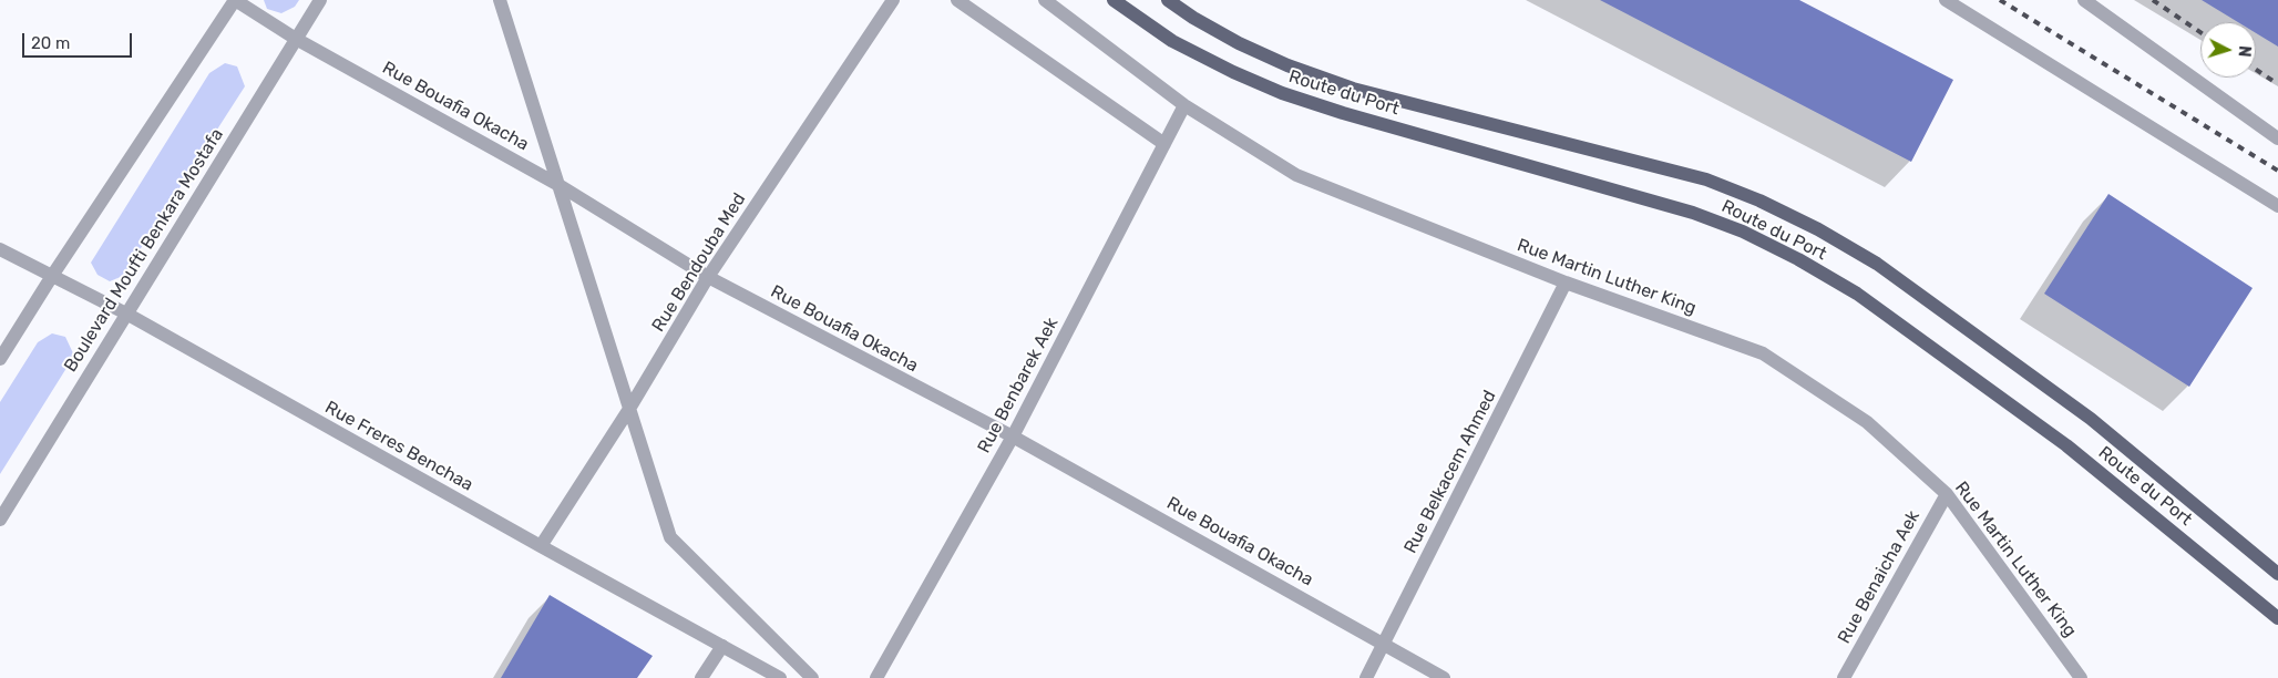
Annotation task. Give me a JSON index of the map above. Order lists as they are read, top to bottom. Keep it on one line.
{"streets":{"main road":["Route du Port"],"street":["Rue Bouafia Okacha","Boulevard Moufti Benkara Mostafa","Rue Bendouba Med","Rue Martin Luther King","Rue Benbarek Aek","Rue Freres Benchaa","Rue Belkacem Ahmed","Rue Benaicha Aek"]},"crossings":[["Rue Bouafia Okacha","Boulevard Moufti Benkara Mostafa"],["Rue Bouafia Okacha","Rue Bendouba Med"],["Rue Bouafia Okacha","Rue Benbarek Aek"],["Rue Bouafia Okacha","Rue Belkacem Ahmed"],["Boulevard Moufti Benkara Mostafa","Rue Freres Benchaa"],["Rue Bendouba Med","Rue Freres Benchaa"],["Rue Martin Luther King","Rue Benbarek Aek"],["Rue Martin Luther King","Rue Belkacem Ahmed"],["Rue Martin Luther King","Rue Benaicha Aek"]],"scale_bar":"20 m","north":"right"}
